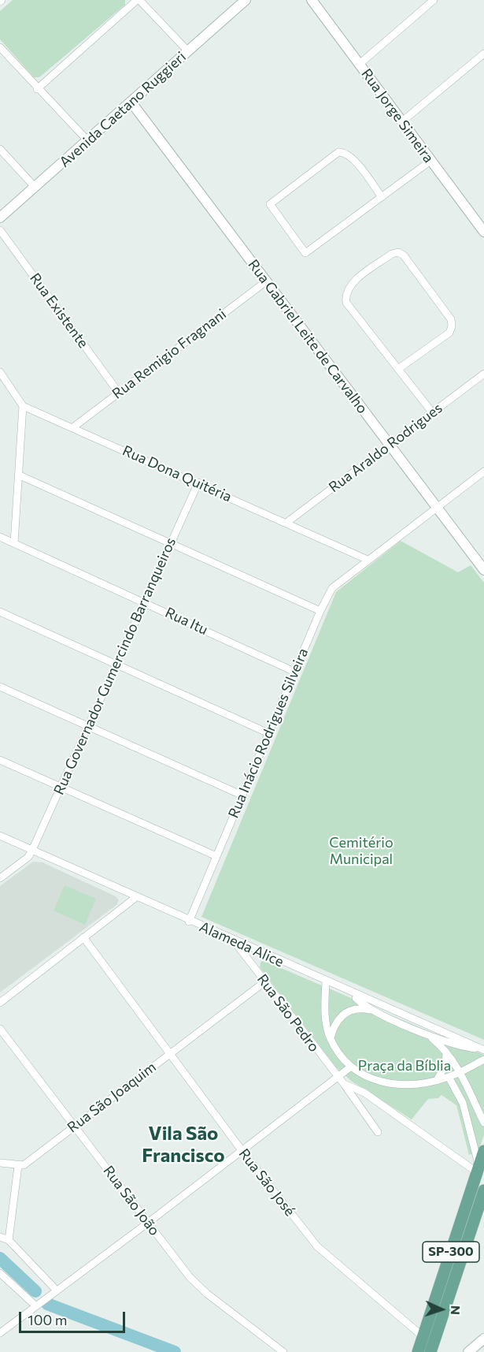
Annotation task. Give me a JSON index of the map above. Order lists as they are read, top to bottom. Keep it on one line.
{"streets":{"main road":["SP-300"],"street":["Avenida Caetano Ruggieri","Rua Jorge Simeira","Rua Existente","Rua Gabriel Leite de Carvalho","Rua Remigio Fragnani","Rua Araldo Rodrigues","Rua Dona Quitéria","Rua Itu","Rua Governador Gumercindo Barranqueiros","Rua Inácio Rodrigues Silveira","Alameda Alice","Rua São Pedro","Rua São Joaquim","Rua São José","Rua São João"]},"crossings":[["Avenida Caetano Ruggieri","Rua Gabriel Leite de Carvalho"],["Rua Existente","Rua Remigio Fragnani"],["Rua Gabriel Leite de Carvalho","Rua Remigio Fragnani"],["Rua Gabriel Leite de Carvalho","Rua Araldo Rodrigues"],["Rua Gabriel Leite de Carvalho","Rua Inácio Rodrigues Silveira"],["Rua Remigio Fragnani","Rua Dona Quitéria"],["Rua Araldo Rodrigues","Rua Dona Quitéria"],["Rua Dona Quitéria","Rua Governador Gumercindo Barranqueiros"],["Rua Dona Quitéria","Rua Inácio Rodrigues Silveira"],["Rua Itu","Rua Governador Gumercindo Barranqueiros"],["Rua Itu","Rua Inácio Rodrigues Silveira"],["Rua Governador Gumercindo Barranqueiros","Alameda Alice"],["Rua Inácio Rodrigues Silveira","Alameda Alice"],["Alameda Alice","Rua São Pedro"],["Rua São Pedro","Rua São Joaquim"],["Rua São Pedro","SP-300"],["Rua São Joaquim","Rua São José"],["Rua São Joaquim","Rua São João"],["Rua São José","SP-300"]],"districts":["Vila São Francisco"],"parks":["Cemitério Municipal","Praça da Bíblia"],"scale_bar":"100 m","north":"right"}
